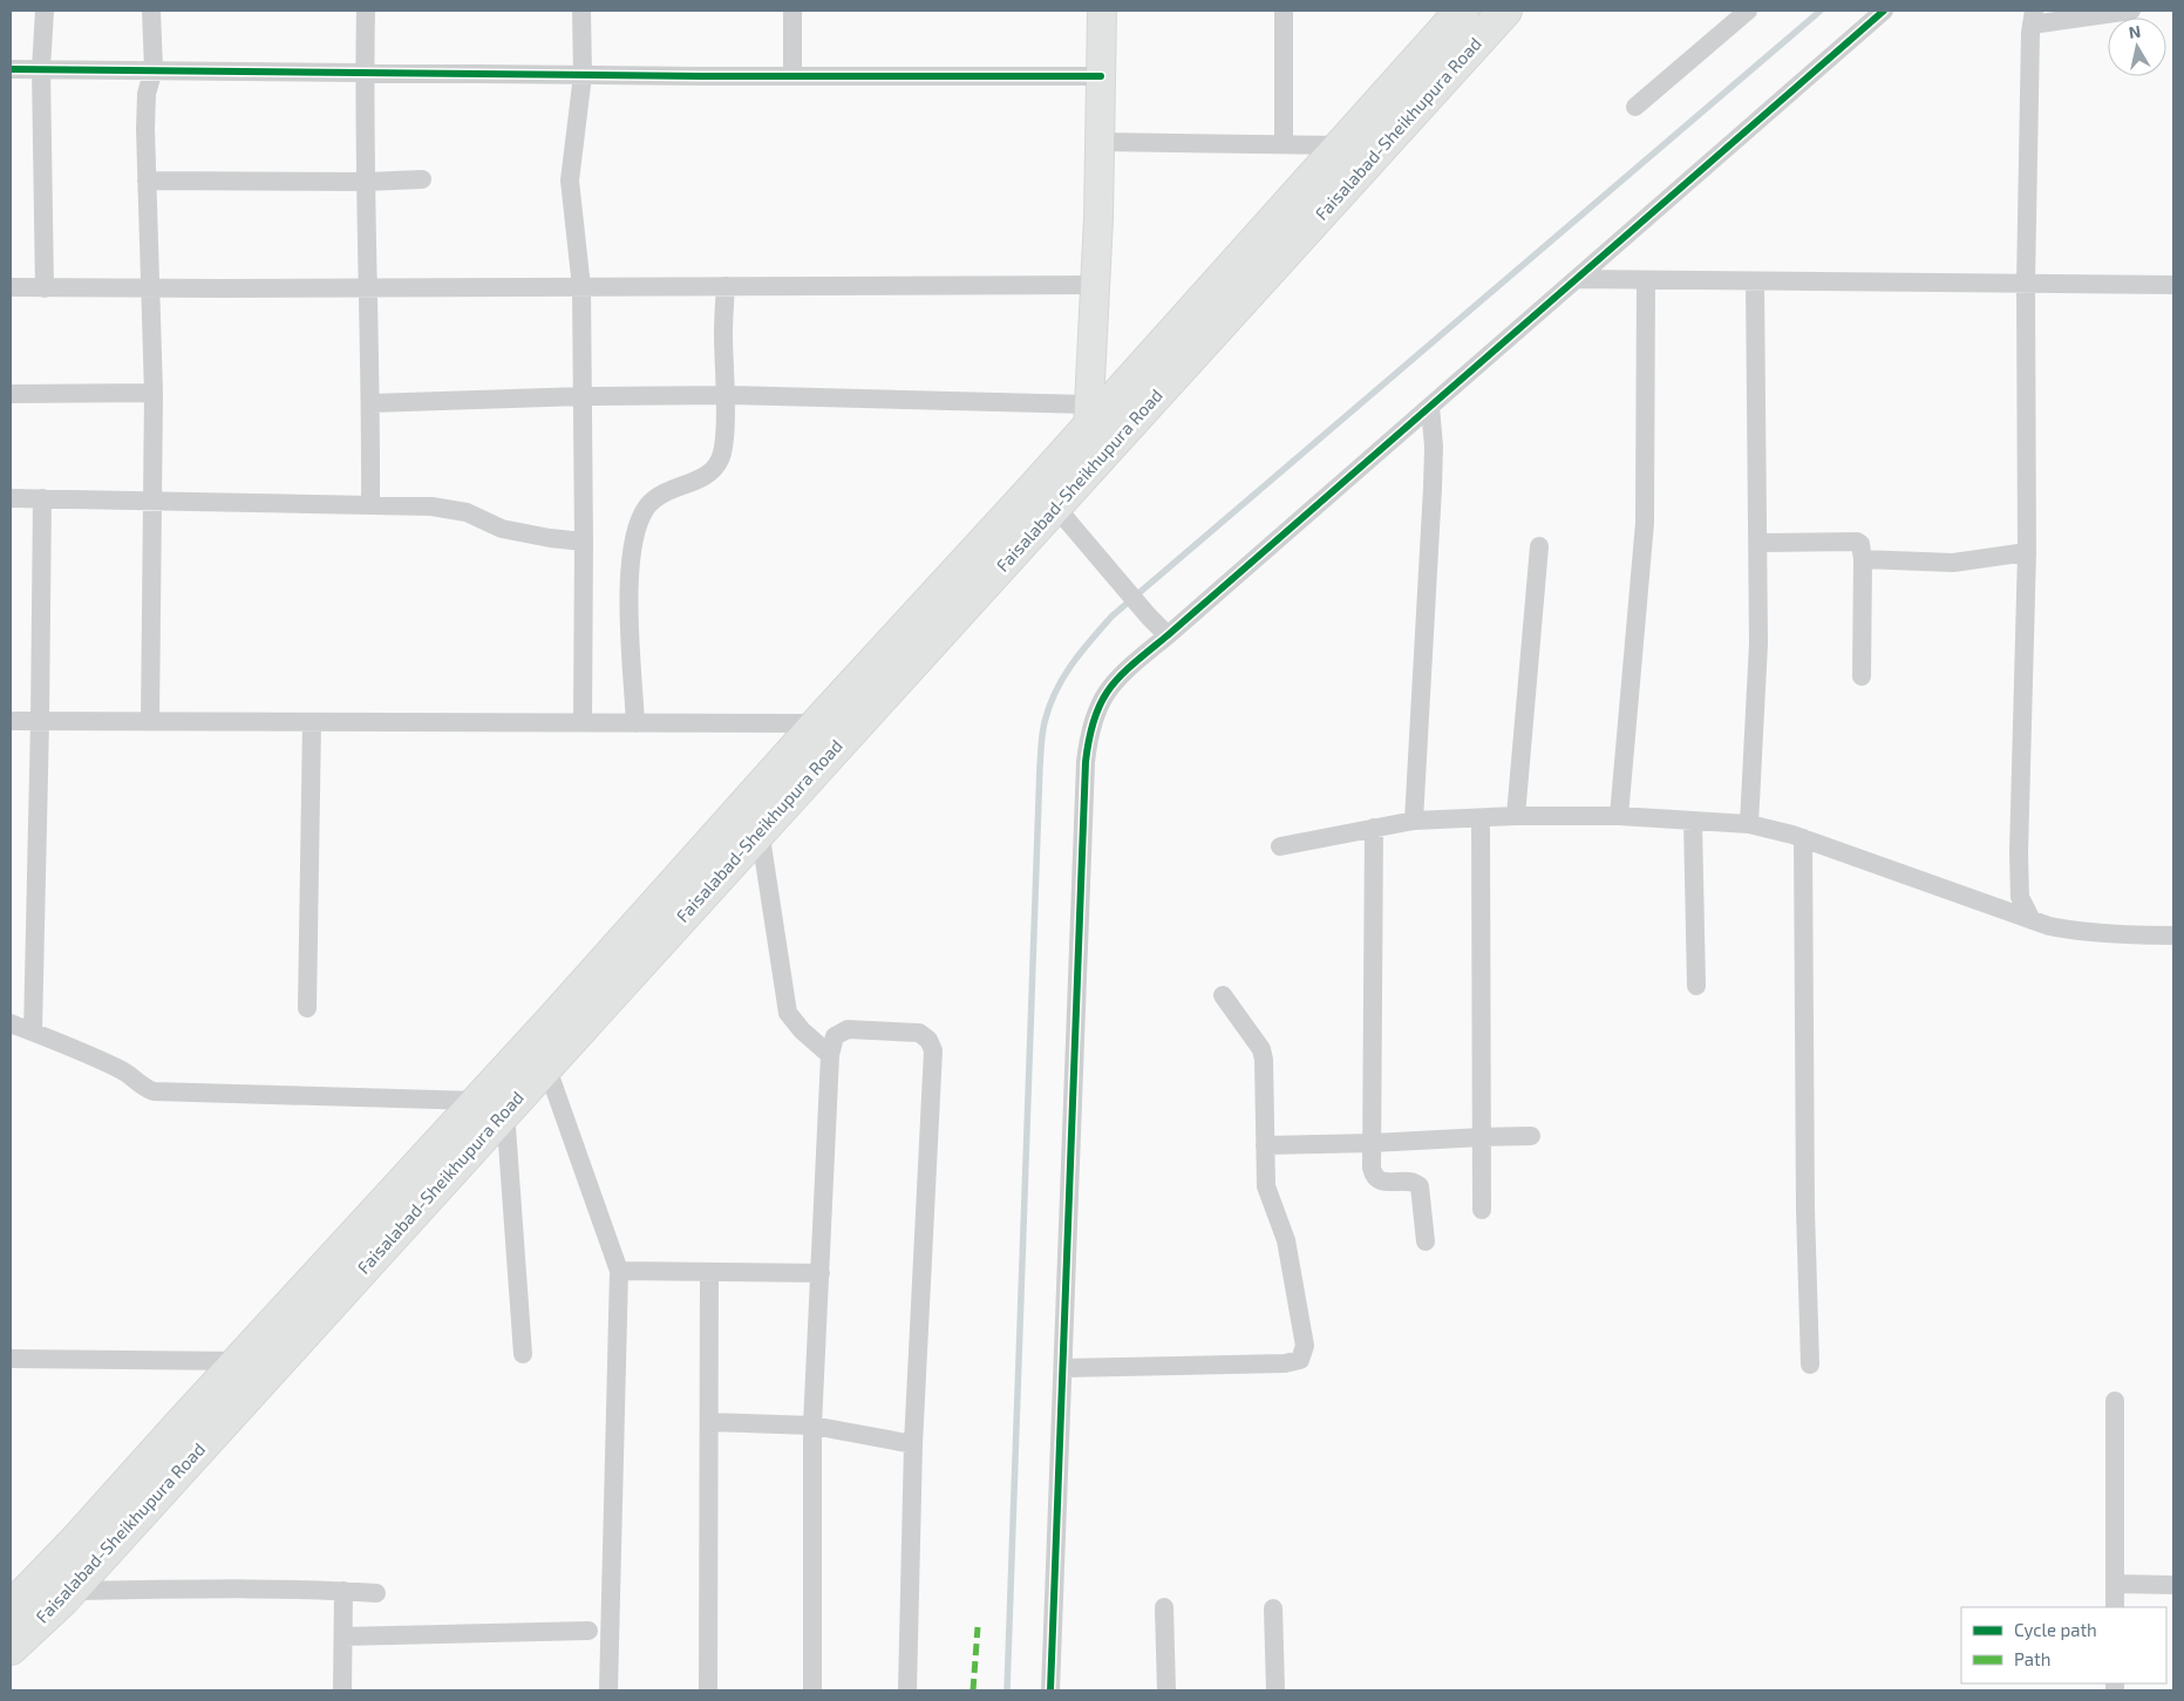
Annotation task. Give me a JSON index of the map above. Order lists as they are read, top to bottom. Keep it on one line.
{"streets":{"highway":["Faisalabad-Sheikhupura Road"]},"legend":["Cycle path","Path"],"north":"top"}
